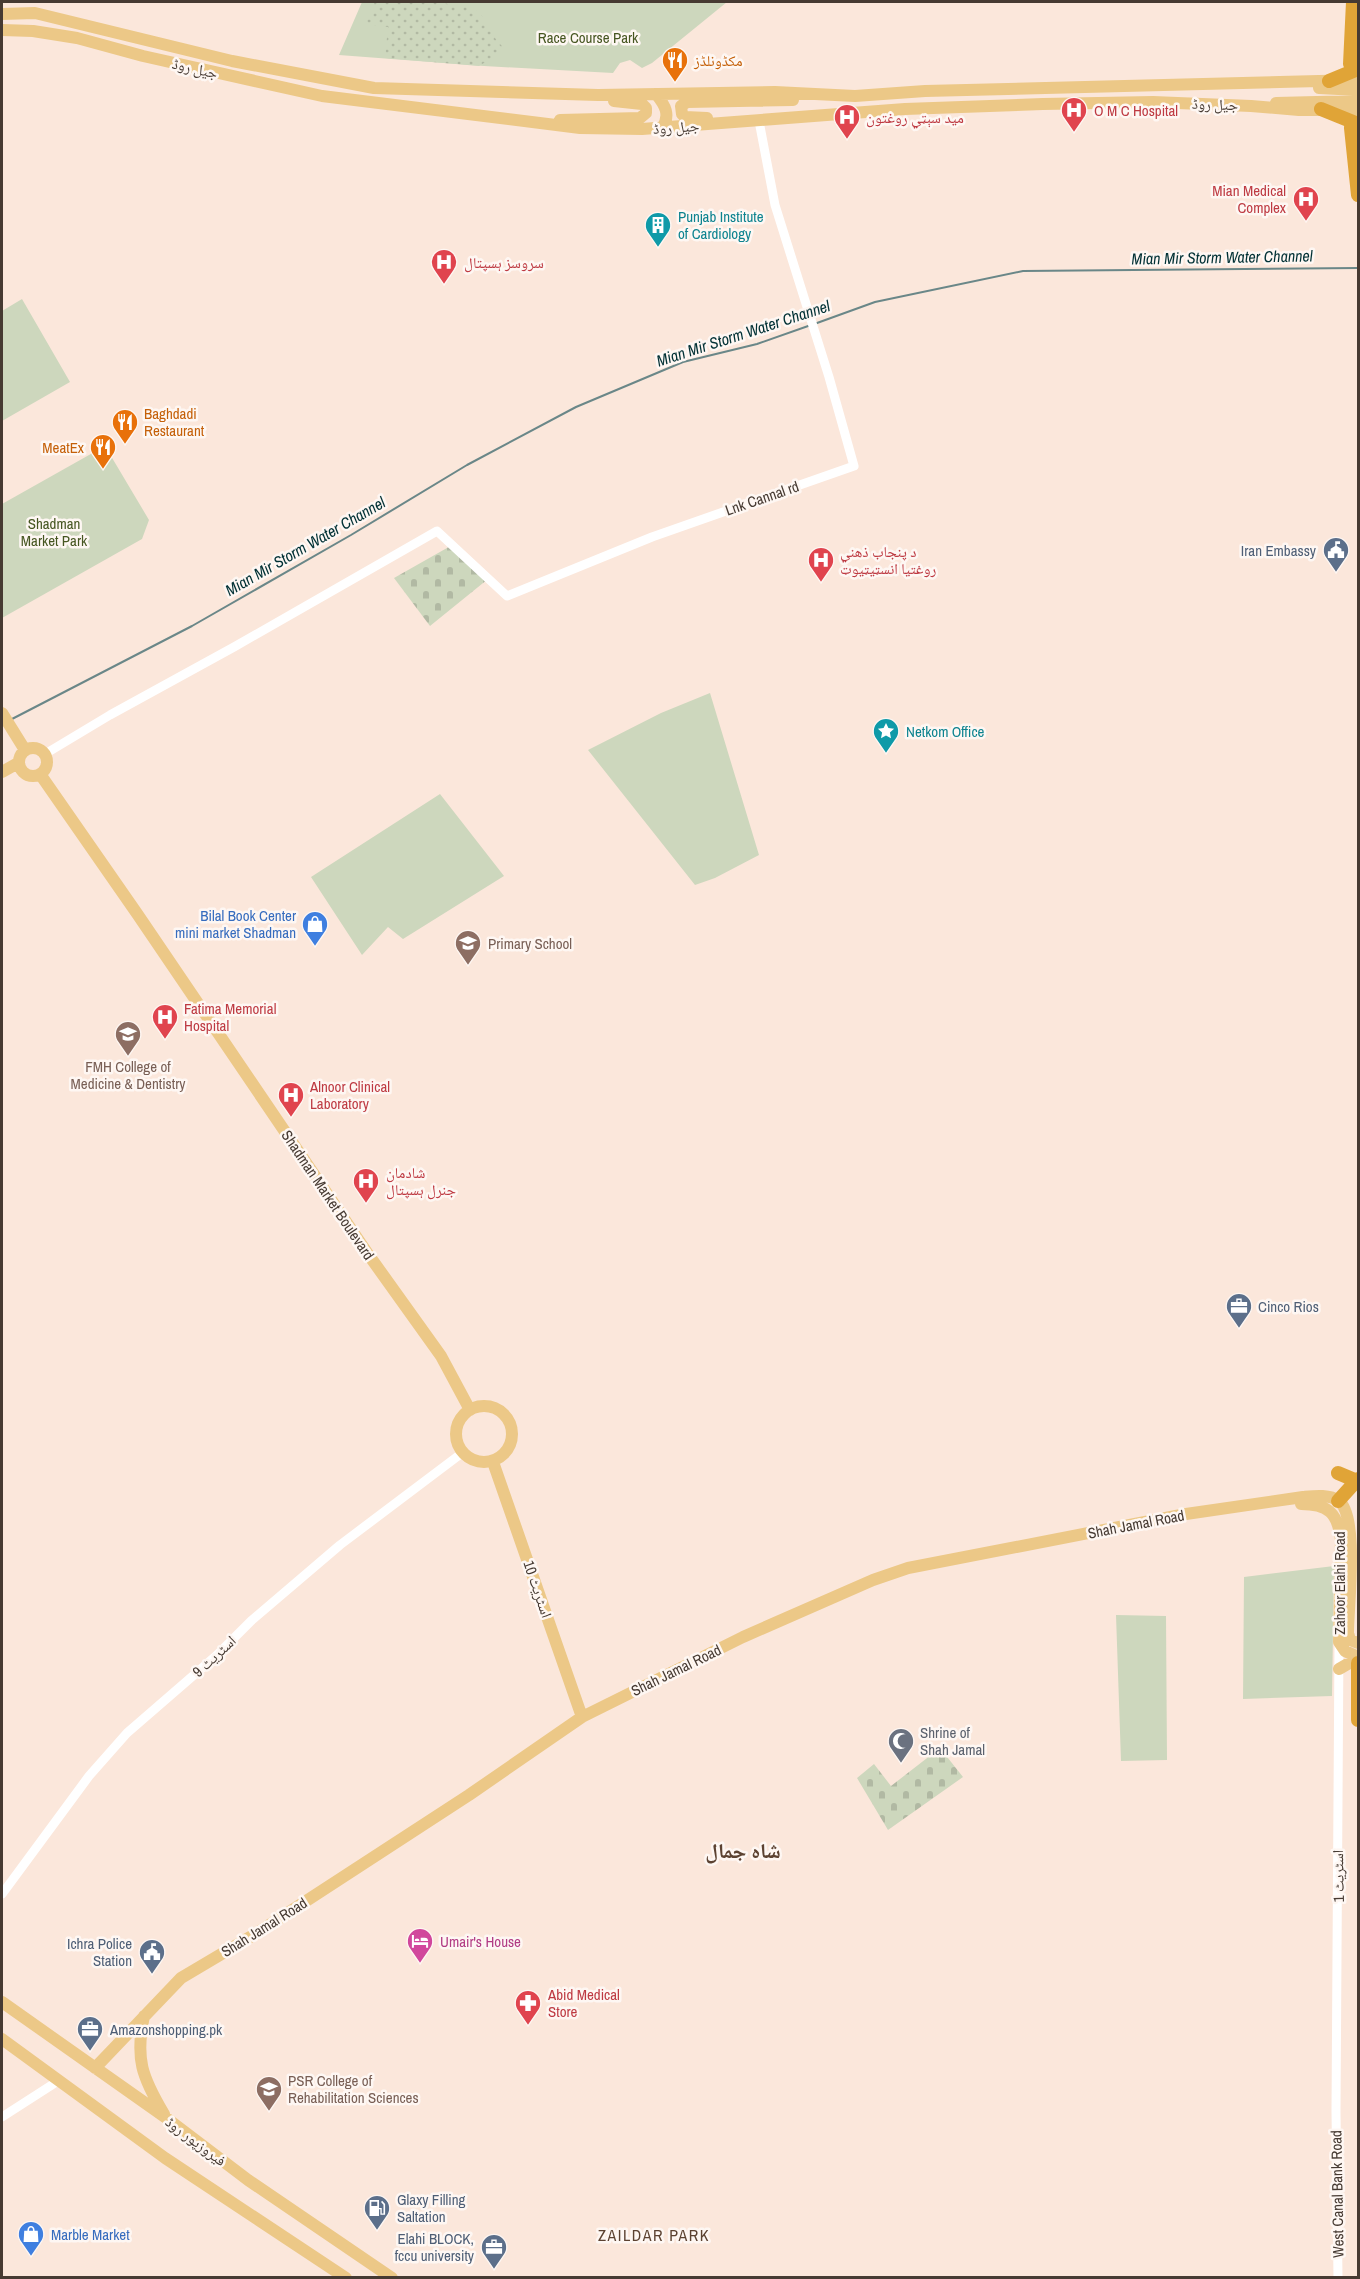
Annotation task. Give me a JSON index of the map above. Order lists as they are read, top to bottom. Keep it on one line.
{"streets":{"main road":["جیل روڈ","Shadman Market Boulevard","Shah Jamal Road","Zahoor Elahi Road","اسٹریٹ 10","فیروزپور روڈ"],"street":["Lnk Cannal rd","اسٹریٹ 9","اسٹریٹ 1","West Canal Bank Road"]},"crossings":[["جیل روڈ","Lnk Cannal rd"],["Lnk Cannal rd","Shadman Market Boulevard"],["Shadman Market Boulevard","اسٹریٹ 10"],["Shadman Market Boulevard","اسٹریٹ 9"],["Shah Jamal Road","Zahoor Elahi Road"],["Shah Jamal Road","اسٹریٹ 10"],["Shah Jamal Road","فیروزپور روڈ"],["Zahoor Elahi Road","اسٹریٹ 1"],["اسٹریٹ 10","اسٹریٹ 9"],["اسٹریٹ 1","West Canal Bank Road"]],"districts":["شاہ جمال","ZAILDAR PARK"],"water":["Mian Mir Storm Water Channel"],"parks":["Race Course Park","Shadman Market Park"],"places":{"restaurant":["مکڈونلڈز","Baghdadi Restaurant","MeatEx"],"hospital":["O M C Hospital","مید سېټي روغتون","Mian Medical Complex","سروسز ہسپتال","د پنجاب ذهني روغتیا انسټیټیوټ","Fatima Memorial Hospital","Alnoor Clinical Laboratory","شادمان جنرل ہسپتال"],"building":["Punjab Institute of Cardiology"],"public building":["Iran Embassy","Ichra Police Station"],"place":["Netkom Office"],"shop":["Bilal Book Center mini market Shadman","Marble Market"],"school or university":["Primary School","FMH College of Medicine & Dentistry","PSR College of Rehabilitation Sciences"],"office":["Cinco Rios","Amazonshopping.pk","Elahi BLOCK, fccu university"],"mosque":["Shrine of Shah Jamal"],"hotel":["Umair's House"],"pharmacy":["Abid Medical Store"],"fuel station":["Glaxy Filling Saltation"]}}
